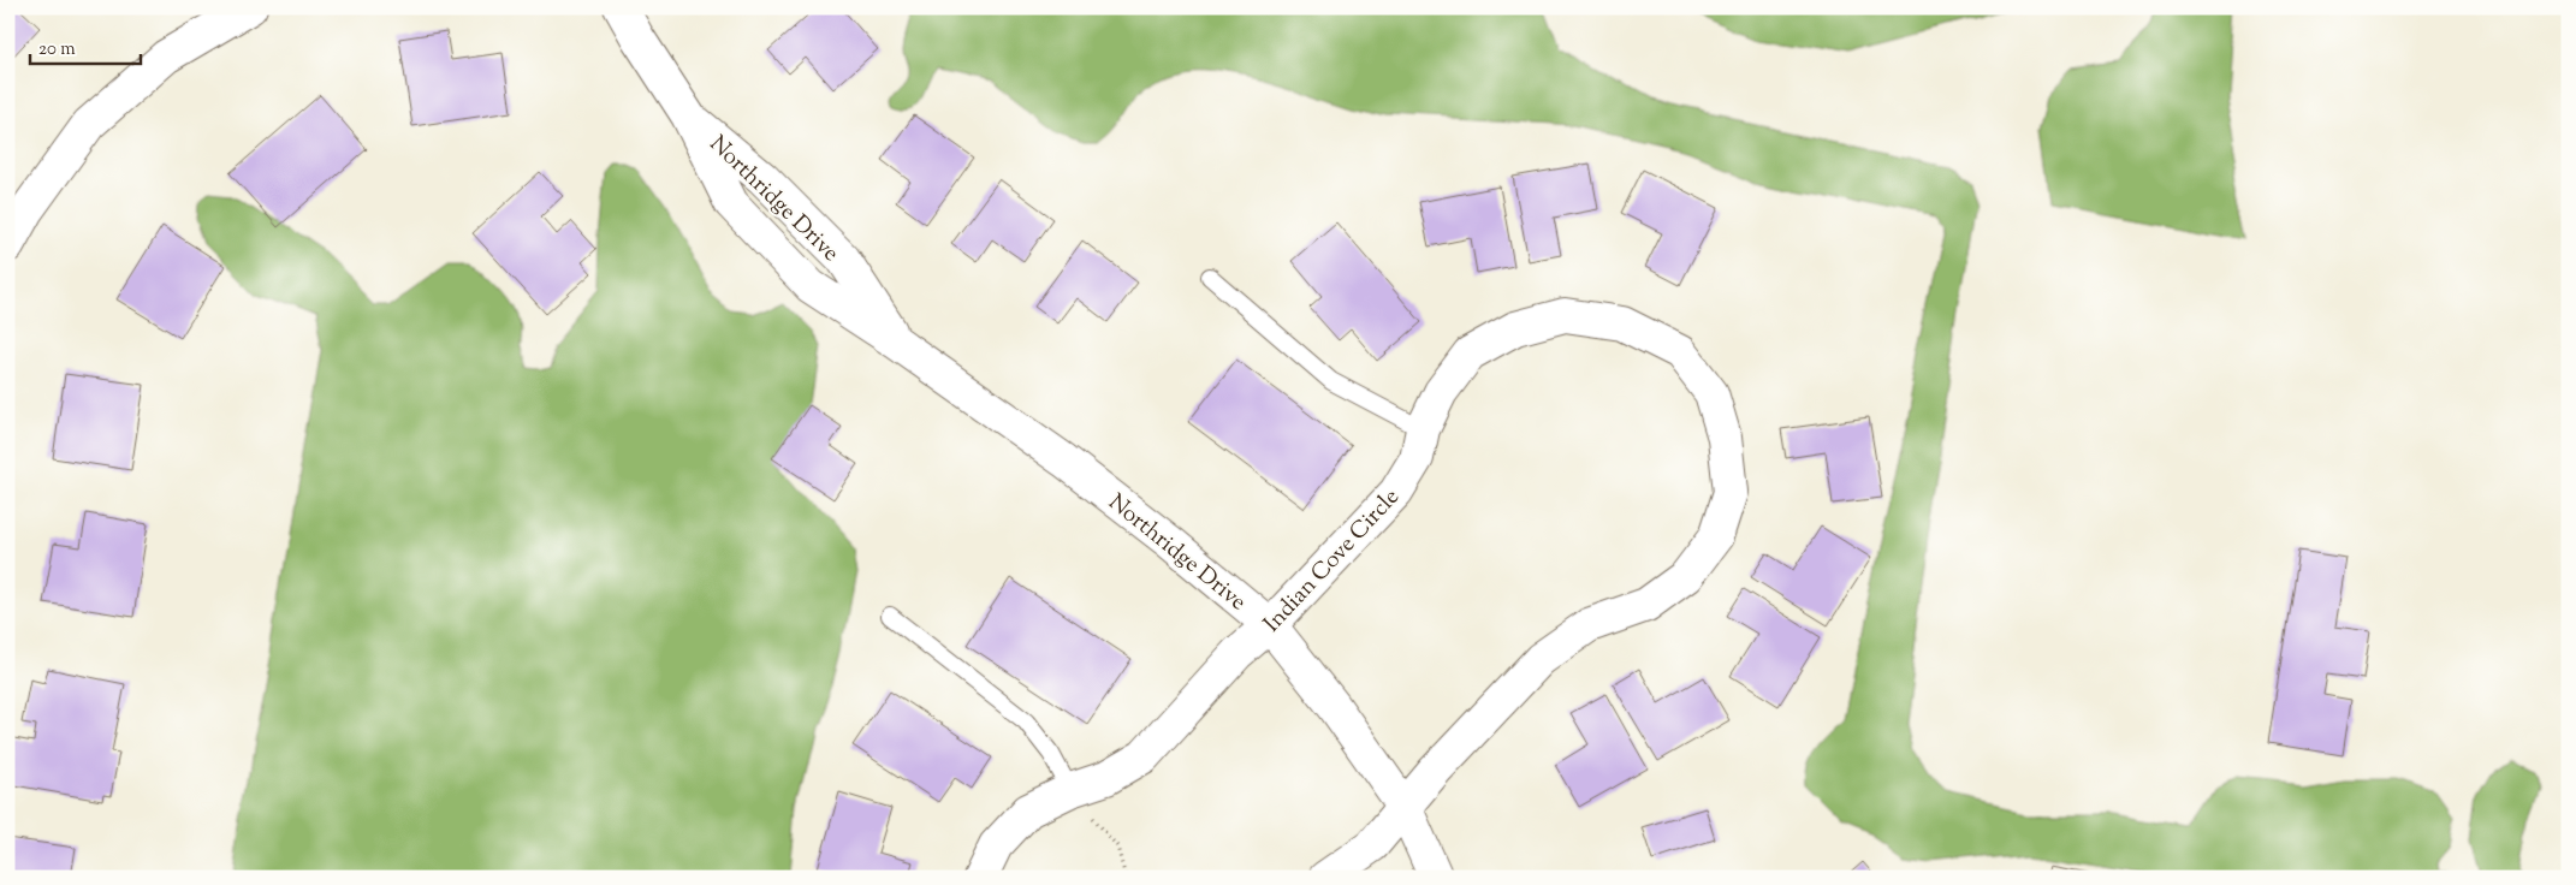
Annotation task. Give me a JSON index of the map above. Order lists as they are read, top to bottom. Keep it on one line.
{"streets":{"street":["Northridge Drive","Indian Cove Circle"]},"crossings":[["Northridge Drive","Indian Cove Circle"]],"scale_bar":"20 m"}
